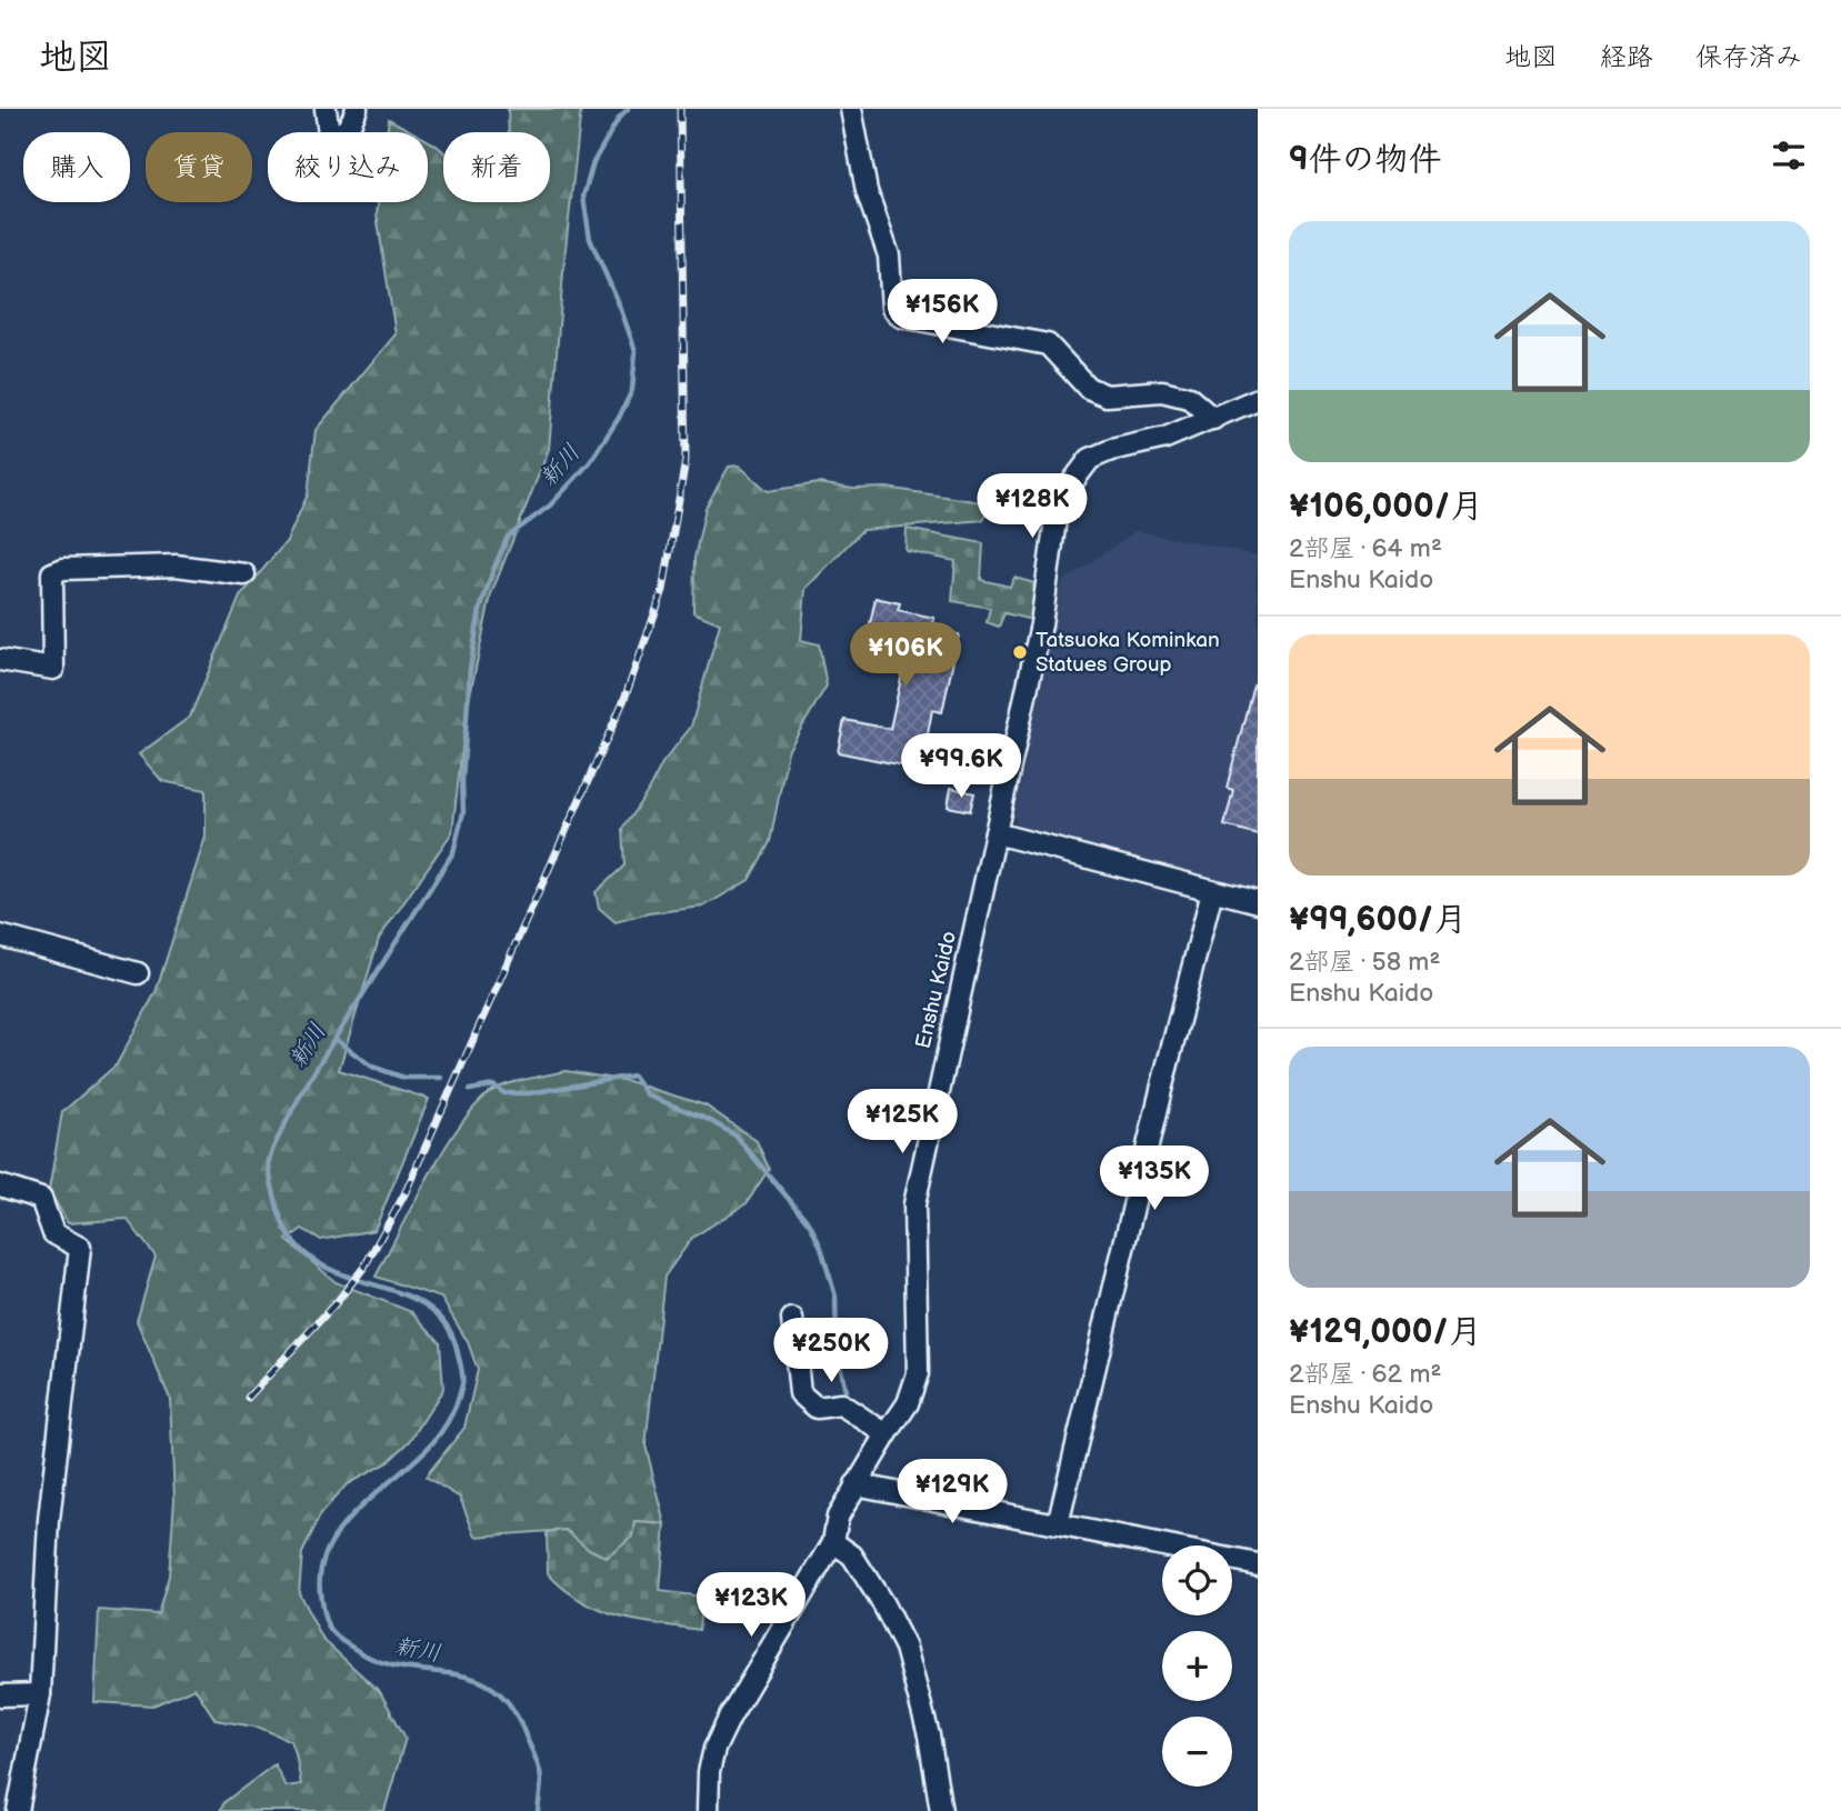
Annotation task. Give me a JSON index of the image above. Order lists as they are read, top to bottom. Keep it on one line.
{"streets":{"street":["Enshu Kaido"]},"water":["新川"],"places":["Tatsuoka Kominkan Statues Group"],"page":{"header":"地図","nav":["地図","経路","保存済み"],"heading":"9件の物件","chip":["購入","賃貸","絞り込み","新着"],"list":[{"name":"¥106,000/月","note":"2部屋 · 64 m² · Enshu Kaido"},{"name":"¥99,600/月","note":"2部屋 · 58 m² · Enshu Kaido"},{"name":"¥129,000/月","note":"2部屋 · 62 m² · Enshu Kaido"}],"price":["¥156K","¥128K","¥106K","¥99.6K","¥125K","¥135K","¥250K","¥129K","¥123K"],"map_buttons":["+","−"]}}
